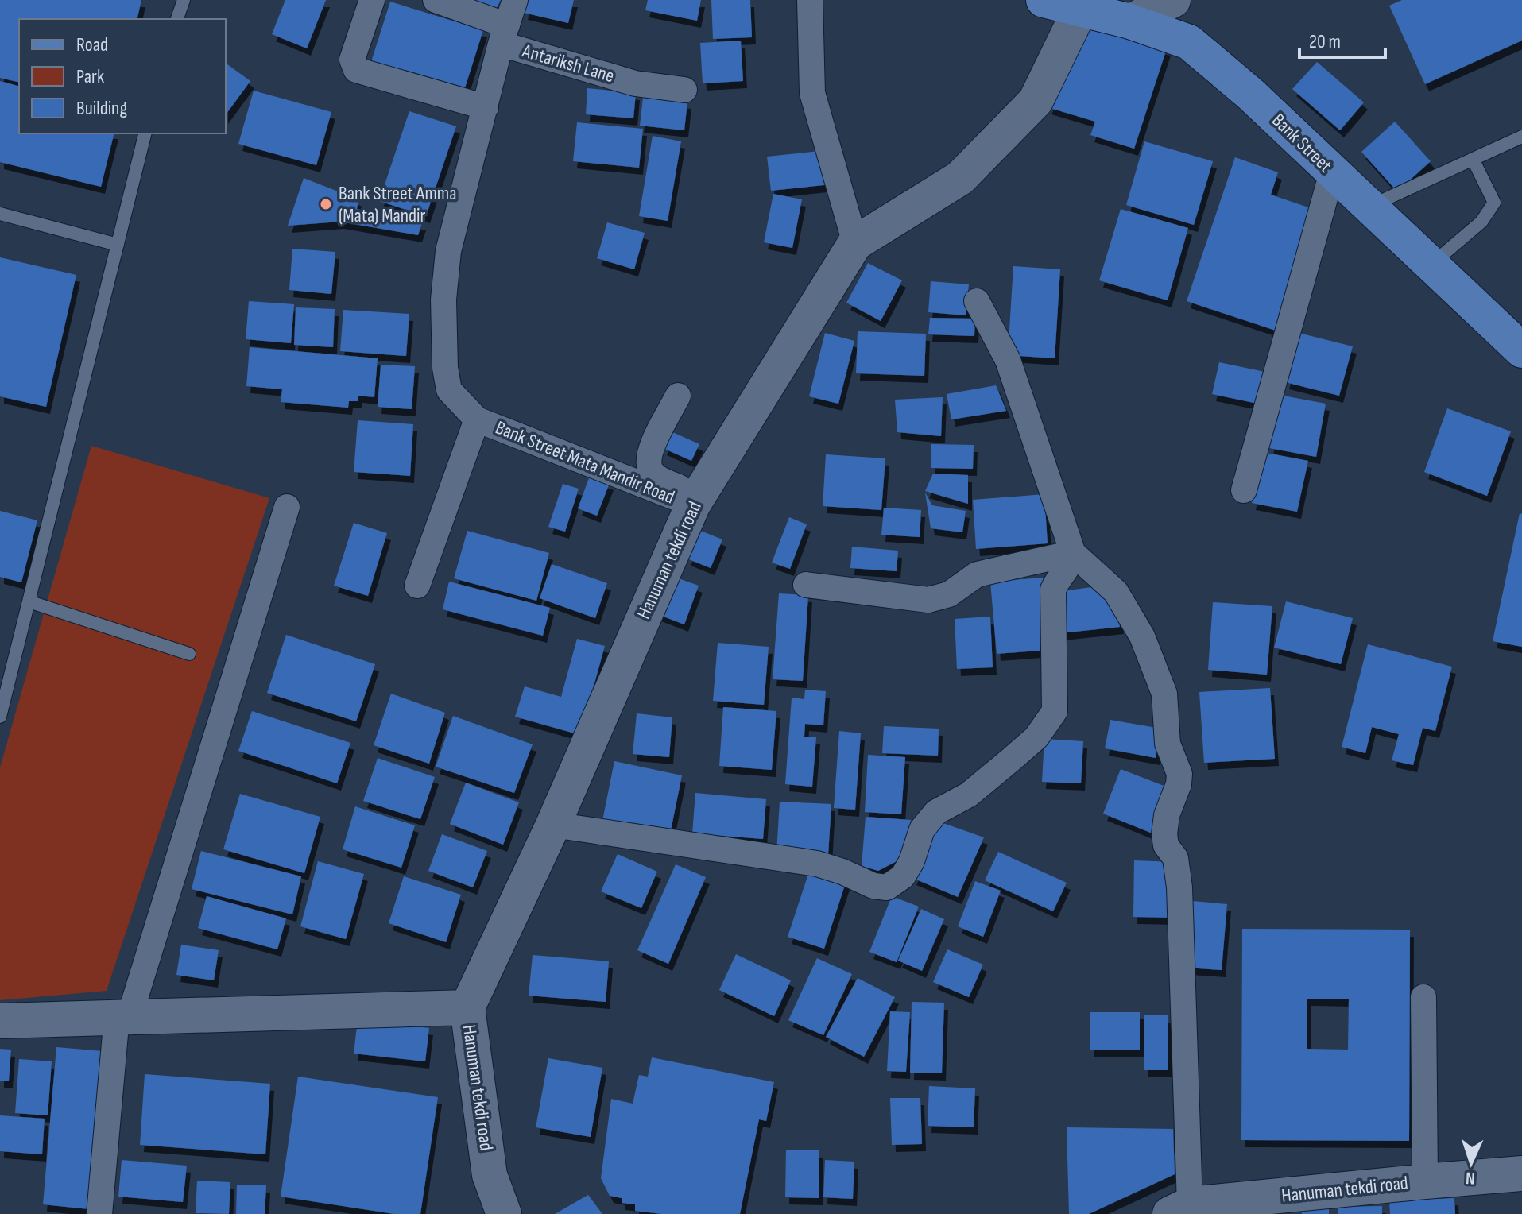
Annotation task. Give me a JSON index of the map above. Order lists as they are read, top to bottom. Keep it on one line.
{"streets":{"main road":["Bank Street"],"street":["Antariksh Lane","Bank Street Mata Mandir Road","Hanuman tekdi road"]},"crossings":[["Antariksh Lane","Bank Street Mata Mandir Road"],["Bank Street","Hanuman tekdi road"],["Bank Street Mata Mandir Road","Hanuman tekdi road"]],"places":["Bank Street Amma (Mata) Mandir"],"legend":["Road","Park","Building"],"scale_bar":"20 m","north":"bottom"}
